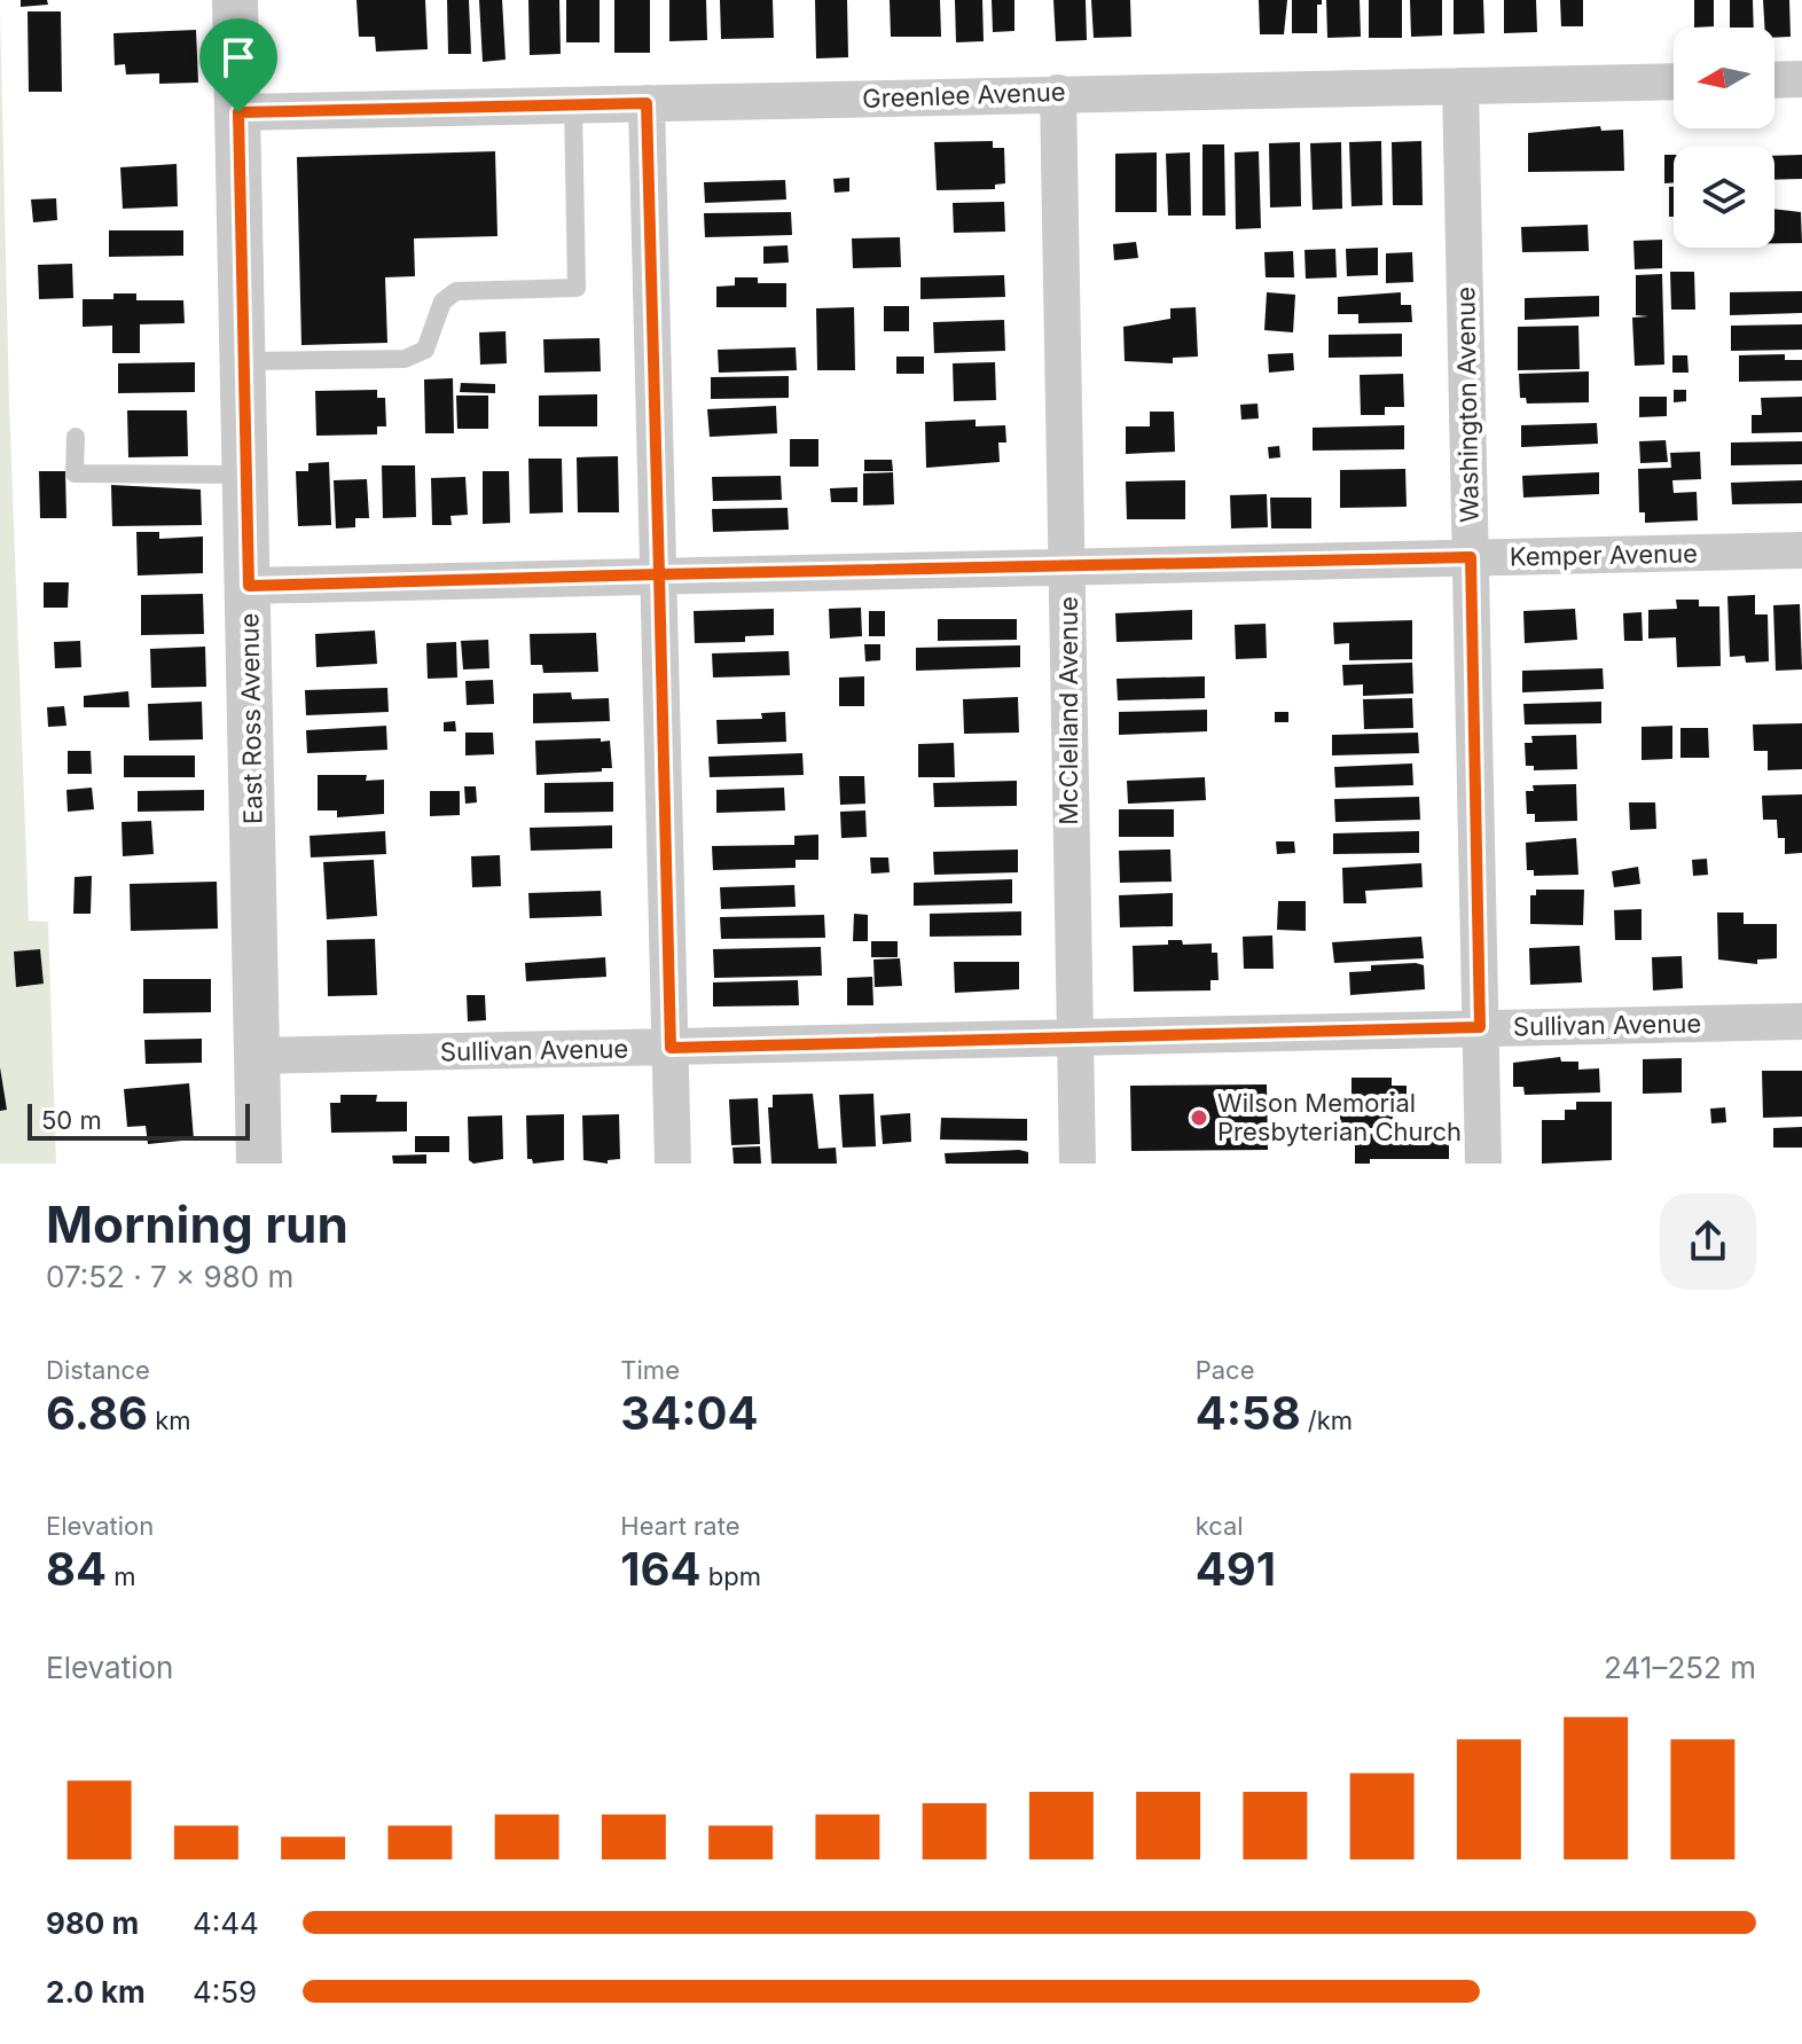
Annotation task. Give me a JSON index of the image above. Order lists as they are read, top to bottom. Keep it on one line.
{"streets":{"street":["Greenlee Avenue","Washington Avenue","Kemper Avenue","McClelland Avenue","East Ross Avenue","Sullivan Avenue"]},"crossings":[["Greenlee Avenue","Washington Avenue"],["Greenlee Avenue","McClelland Avenue"],["Greenlee Avenue","East Ross Avenue"],["Washington Avenue","Kemper Avenue"],["Washington Avenue","Sullivan Avenue"],["Kemper Avenue","McClelland Avenue"],["Kemper Avenue","East Ross Avenue"],["McClelland Avenue","Sullivan Avenue"],["East Ross Avenue","Sullivan Avenue"]],"places":["Wilson Memorial Presbyterian Church"],"scale_bar":"50 m","north":"left","page":{"scale":"50 m","heading":["Morning run","07:52 · 7 × 980 m"],"stats":[["Distance","6.86 km"],["Time","34:04"],["Pace","4:58 /km"],["Elevation","84 m"],["Heart rate","164 bpm"],["kcal","491"]],"chart":["Elevation","241–252 m"],"list":[{"name":"980 m","note":"4:44"},{"name":"2.0 km","note":"4:59"}]}}
